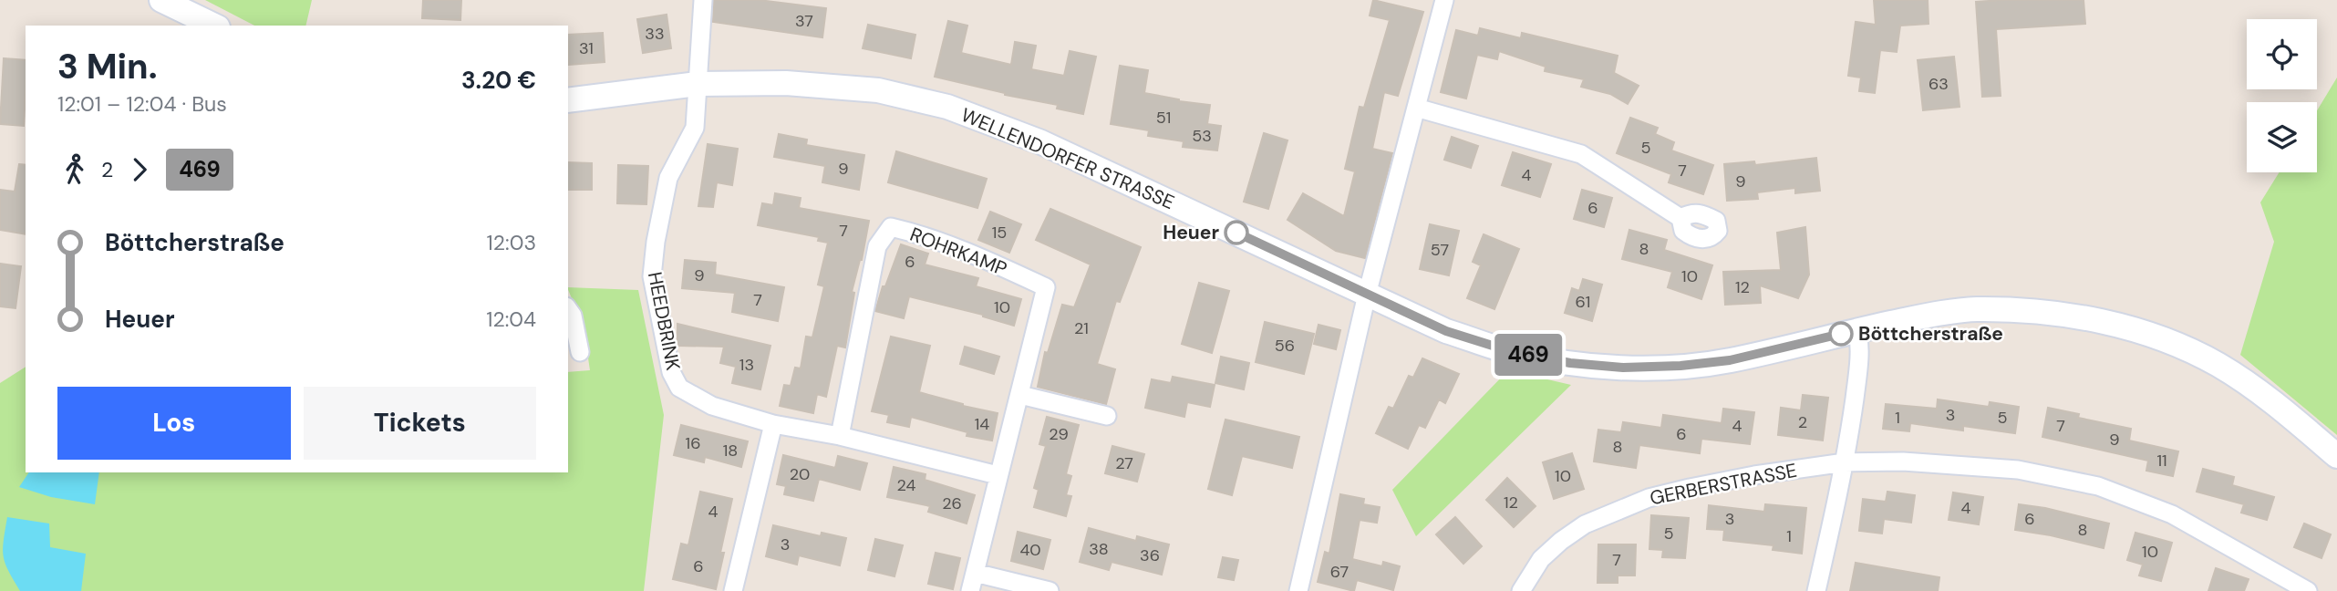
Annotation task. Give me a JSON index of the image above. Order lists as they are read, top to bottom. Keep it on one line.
{"streets":{"street":["WELLENDORFER STRASSE","ROHRKAMP","HEEDBRINK","GERBERSTRASSE"]},"crossings":[["WELLENDORFER STRASSE","HEEDBRINK"],["ROHRKAMP","HEEDBRINK"]],"places":["Heuer","Böttcherstraße"],"lines":["bus line 469"],"house_numbers":["37","33","31","63","51","53","5","9","7","4","9","6","7","15","8","57","6","9","10","12","7","61","10","21","56","13","3","1","5","2","14","4","7","29","6","9","16","8","18","11","27","20","10","24","12","26","4","4","3","6","8","5","1","3","38","40","10","36","7","6","67"],"page":{"on_map":"469","heading":["3 Min.","12:01 – 12:04 · Bus","3.20 €"],"legs":["2","469"],"list":[{"name":"Böttcherstraße","value":"12:03"},{"name":"Heuer","value":"12:04"}],"buttons":["Los","Tickets"]}}
